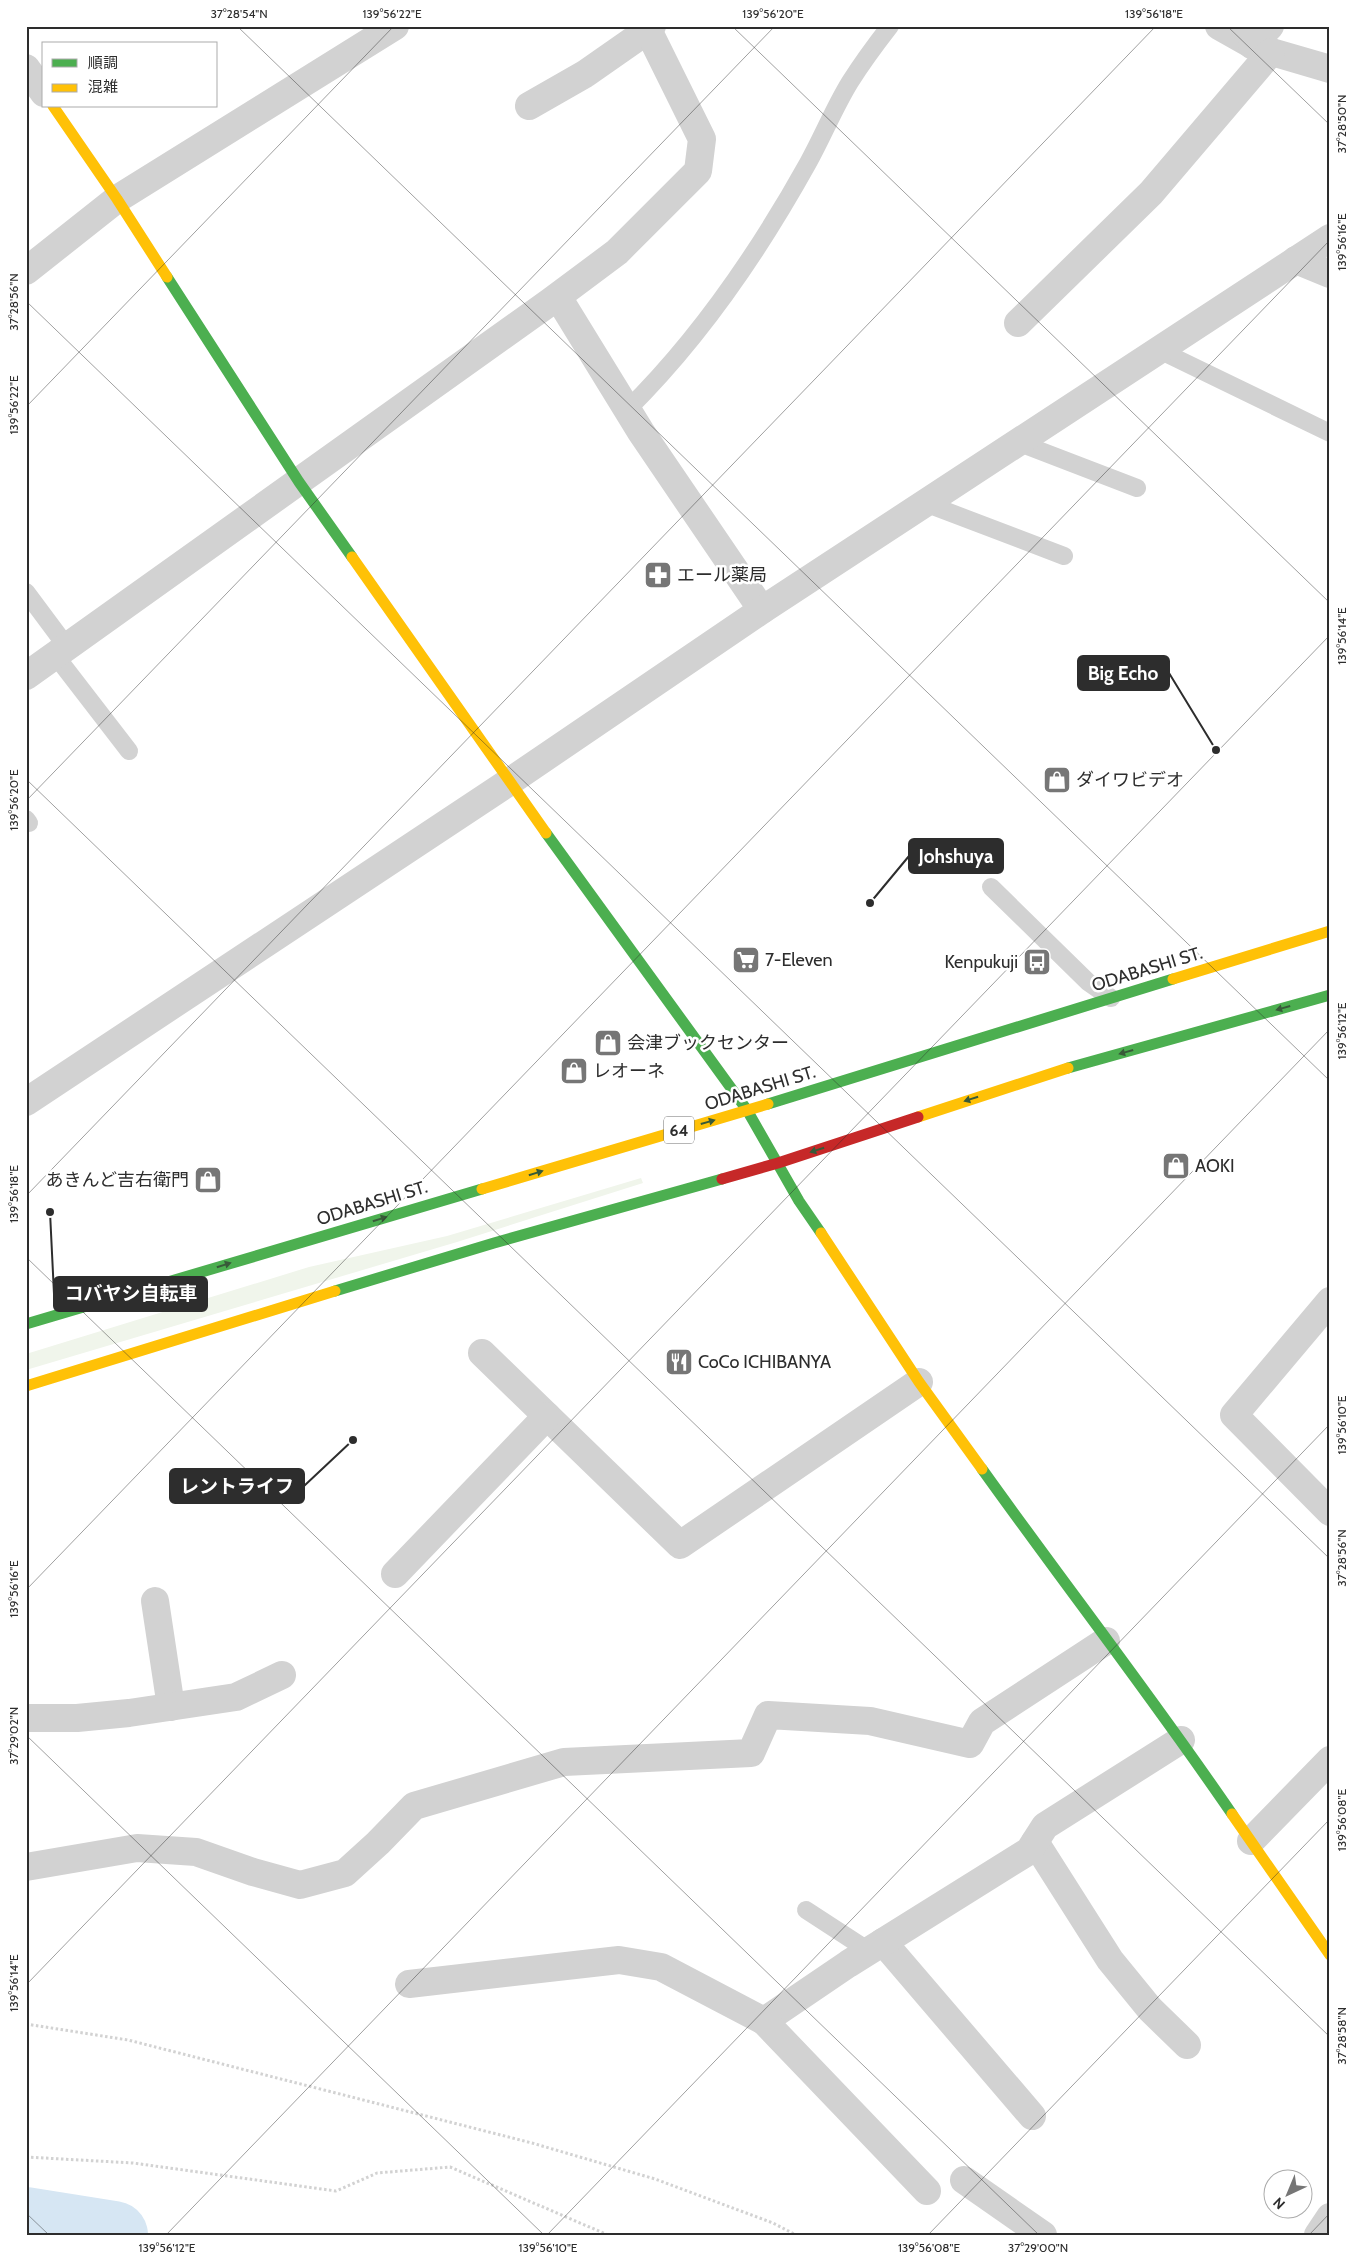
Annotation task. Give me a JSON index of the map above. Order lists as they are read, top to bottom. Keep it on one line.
{"streets":{"main road":["ODABASHI ST.","64"]},"places":{"pharmacy":["エール薬局"],"other":["Big Echo","Johshuya","コバヤシ自転車","レントライフ"],"shop":["ダイワビデオ","会津ブックセンター","レオーネ","AOKI","あきんど吉右衛門"],"supermarket":["7-Eleven"],"bus stop":["Kenpukuji"],"restaurant":["CoCo ICHIBANYA"]},"legend":["順調","混雑"],"north":"bottom left","coordinates":["37°28'54\"N","139°56'22\"E","139°56'20\"E","139°56'18\"E","37°28'50\"N","139°56'16\"E","37°28'56\"N","139°56'14\"E","139°56'12\"E","139°56'10\"E","37°29'02\"N","139°56'08\"E","37°28'58\"N","37°29'00\"N"]}
